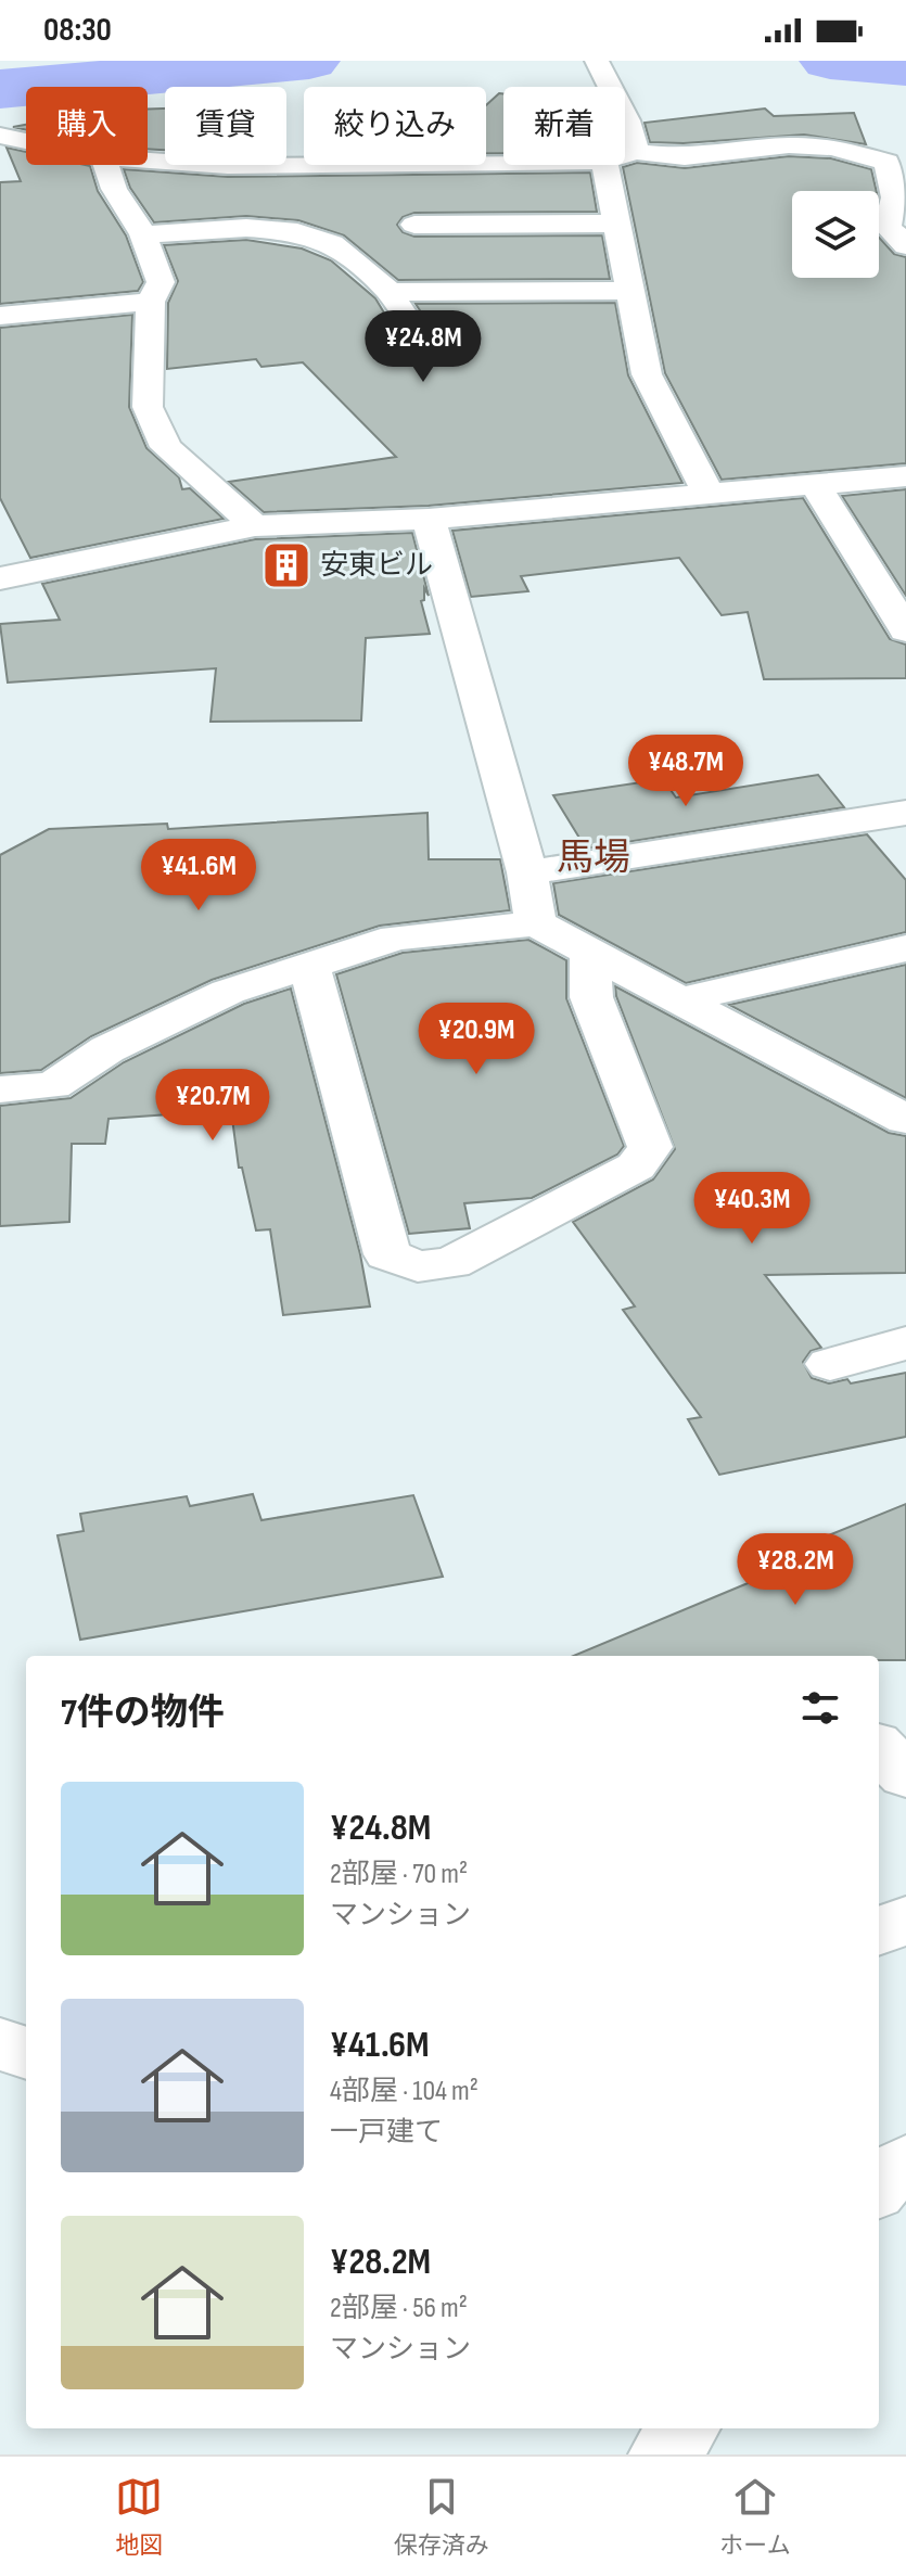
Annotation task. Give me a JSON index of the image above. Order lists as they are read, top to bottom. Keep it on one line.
{"districts":["馬場"],"places":{"building":["安東ビル"]},"page":{"status":"08:30","chip":["購入","賃貸","絞り込み","新着"],"price":["¥24.8M","¥48.7M","¥41.6M","¥20.9M","¥20.7M","¥40.3M","¥28.2M"],"heading":"7件の物件","list":[{"name":"¥24.8M","note":"2部屋 · 70 m² · マンション"},{"name":"¥41.6M","note":"4部屋 · 104 m² · 一戸建て"},{"name":"¥28.2M","note":"2部屋 · 56 m² · マンション"}],"tabs":["地図","保存済み","ホーム"]}}
